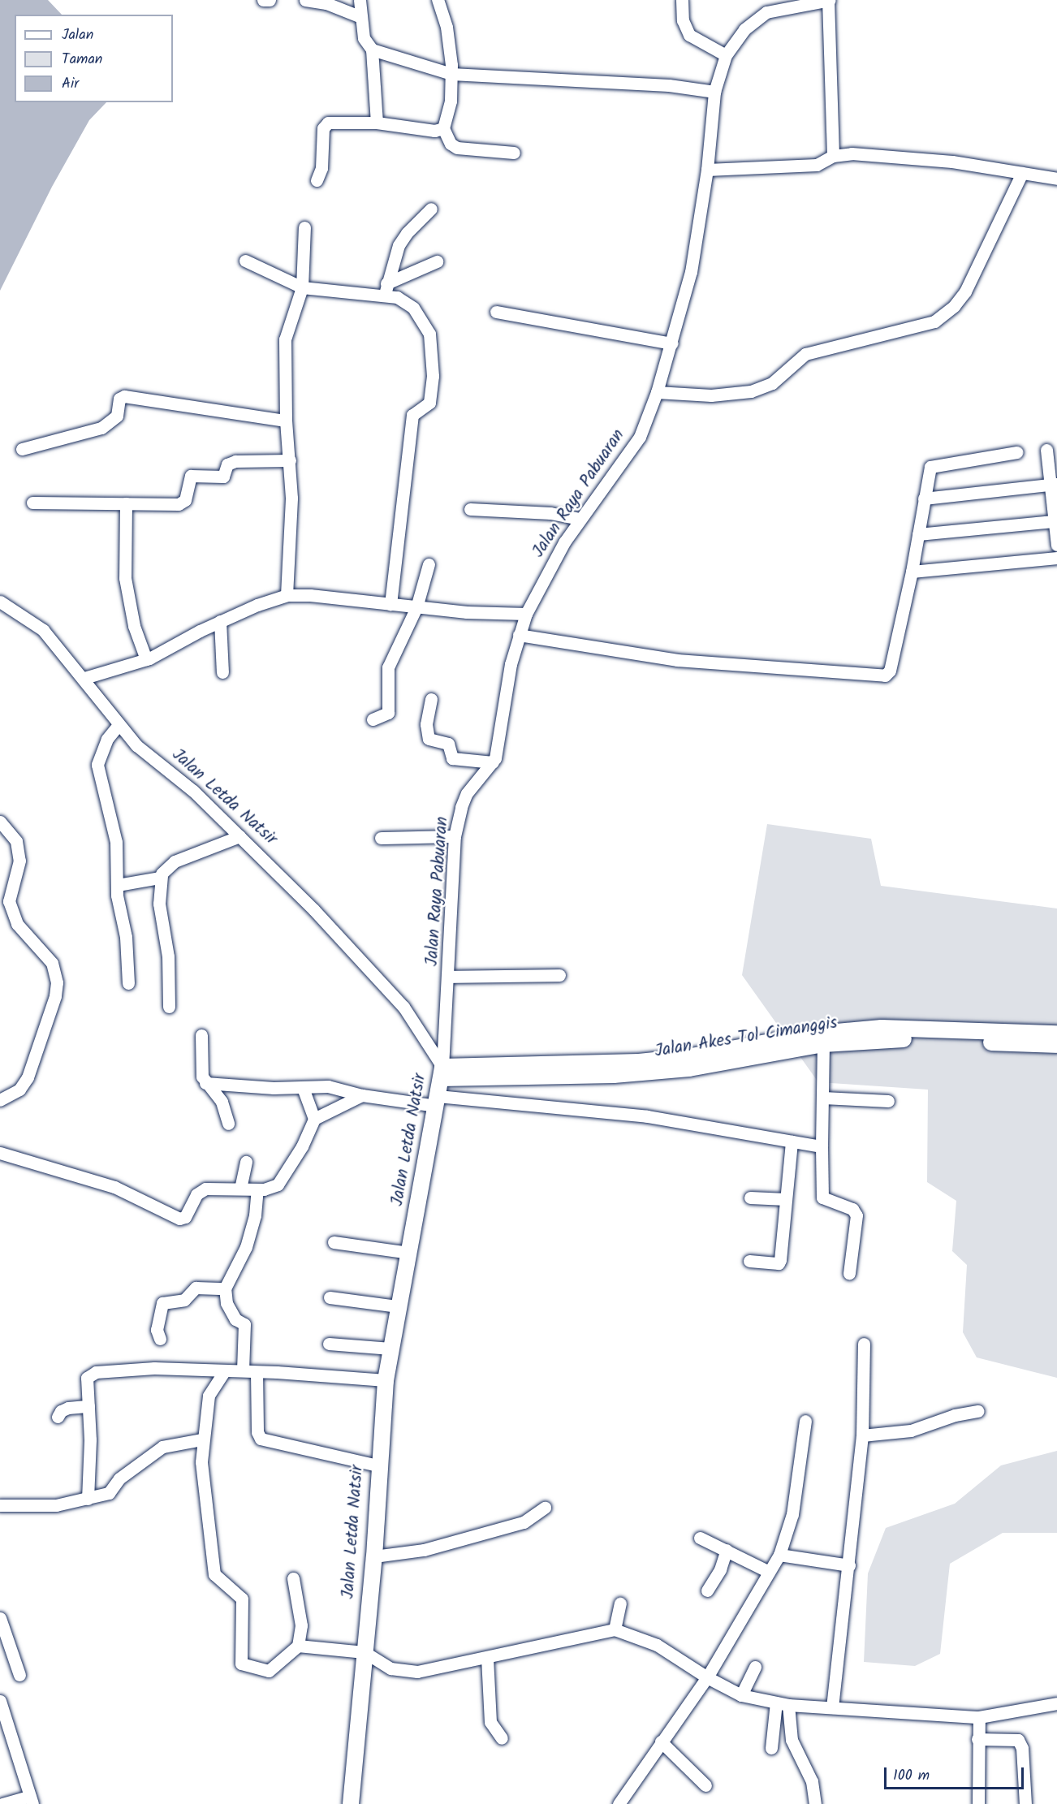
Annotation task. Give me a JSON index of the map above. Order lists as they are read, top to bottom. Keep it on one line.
{"streets":{"main road":["Jalan Letda Natsir","Jalan Akes Tol Cimanggis"],"street":["Jalan Raya Pabuaran"]},"crossings":[["Jalan Raya Pabuaran","Jalan Letda Natsir"],["Jalan Raya Pabuaran","Jalan Akes Tol Cimanggis"],["Jalan Letda Natsir","Jalan Akes Tol Cimanggis"]],"legend":["Jalan","Taman","Air"],"scale_bar":"100 m"}
